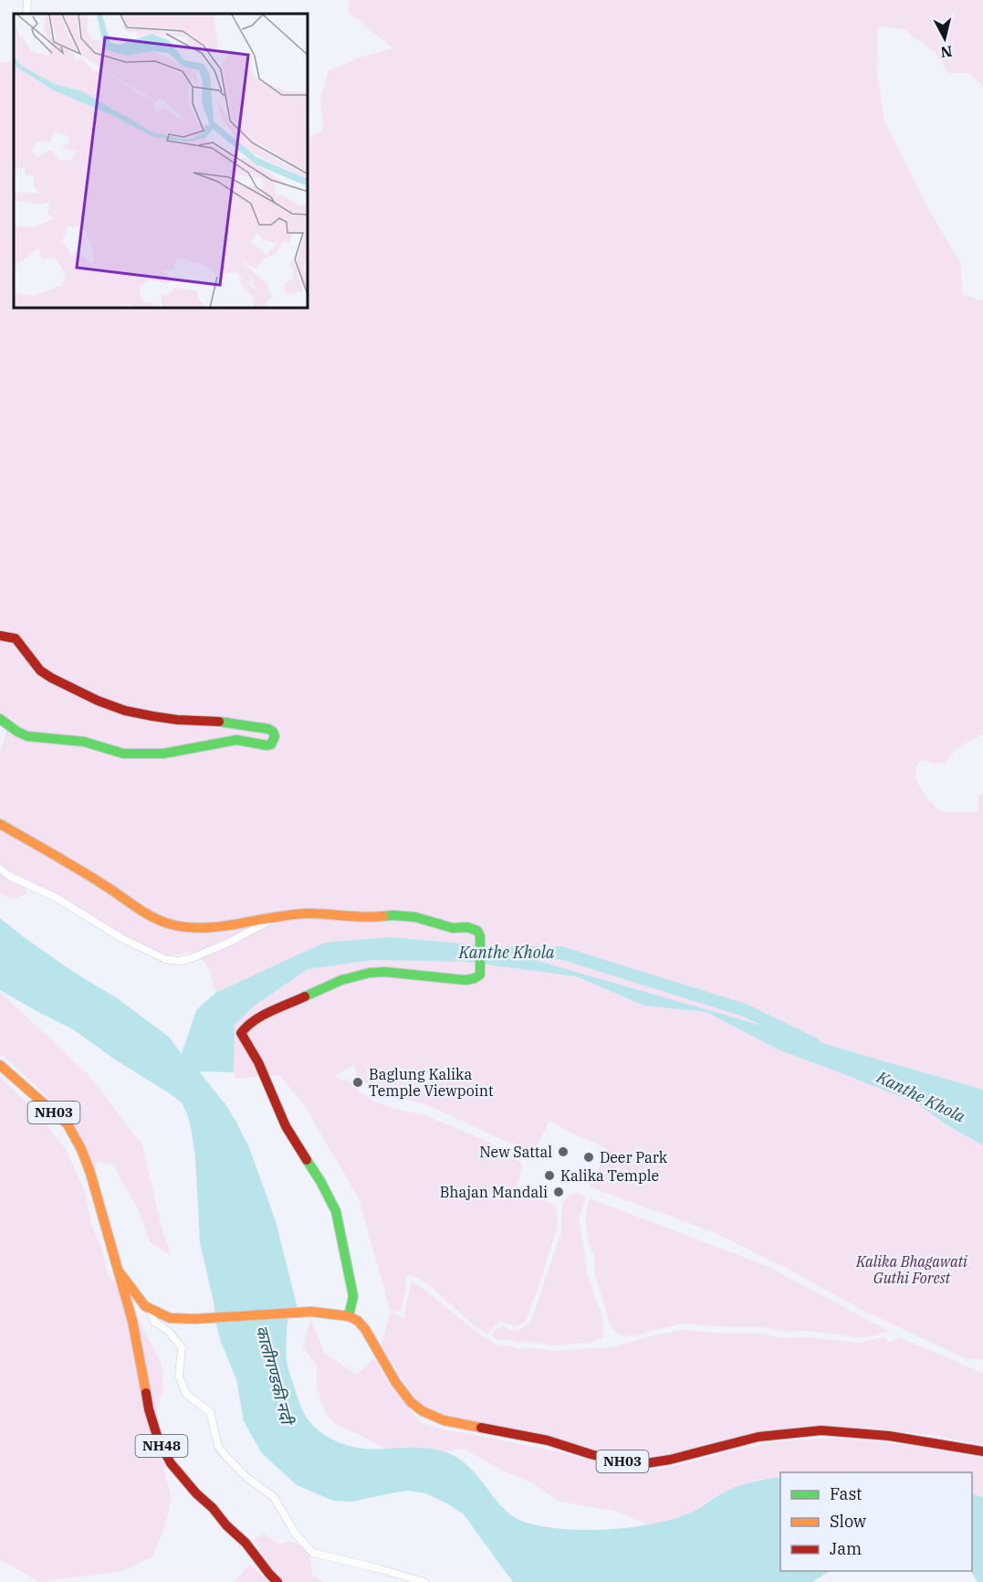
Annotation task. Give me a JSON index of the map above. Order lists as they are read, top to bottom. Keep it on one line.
{"streets":{"main road":["NH03","NH48"]},"crossings":[["NH03","NH48"]],"water":["Kanthe Khola","कालीगण्डकी नदी"],"parks":["Kalika Bhagawati Guthi Forest"],"places":["Baglung Kalika Temple Viewpoint","New Sattal","Deer Park","Kalika Temple","Bhajan Mandali"],"legend":["Fast","Slow","Jam"],"north":"bottom"}
